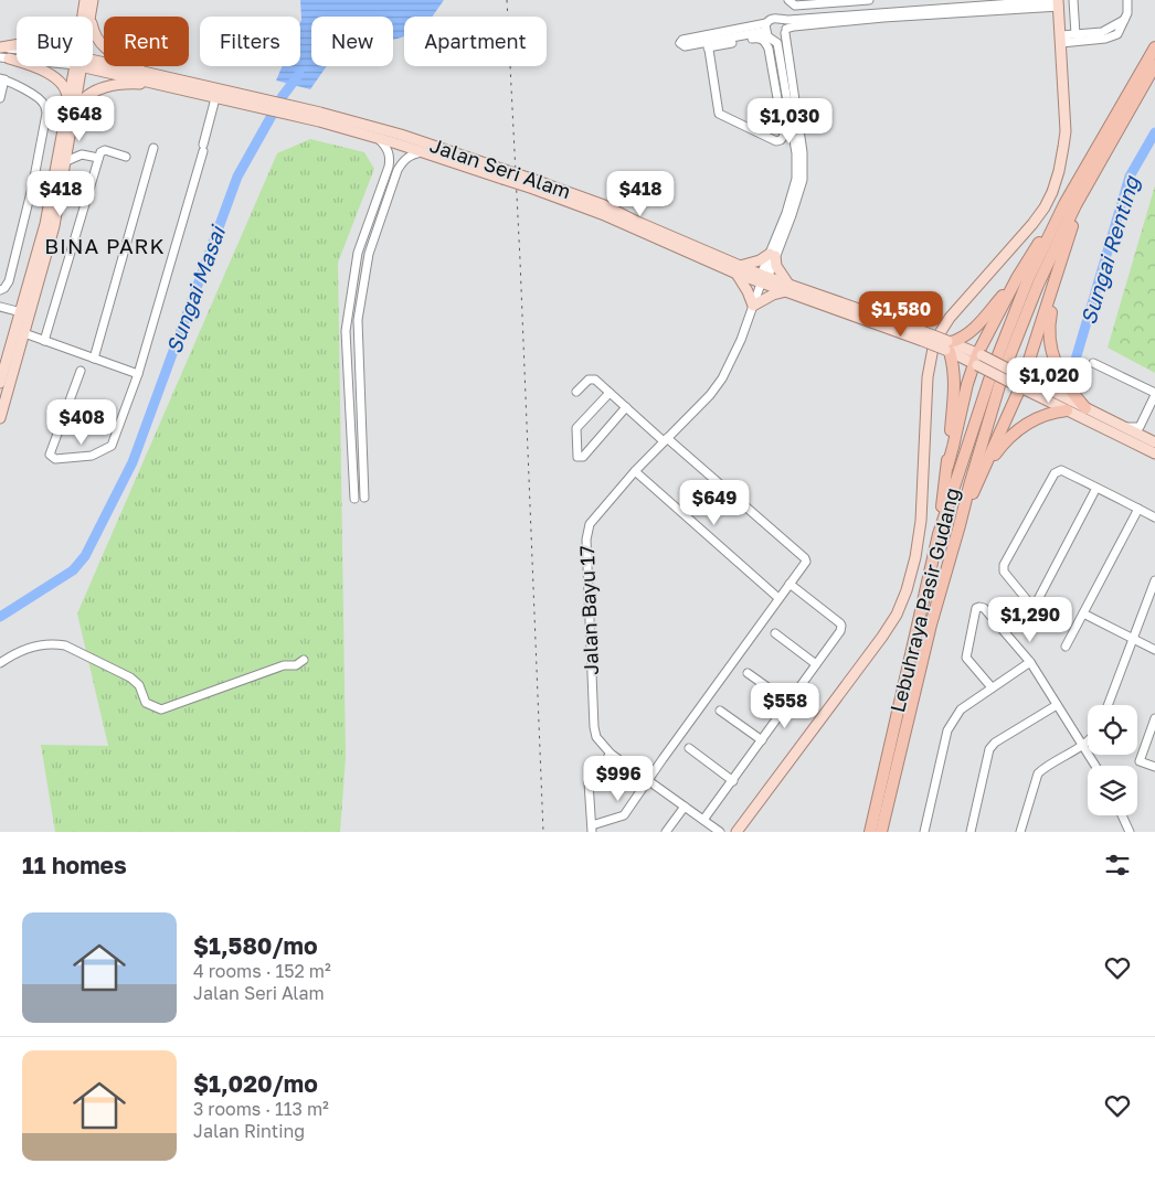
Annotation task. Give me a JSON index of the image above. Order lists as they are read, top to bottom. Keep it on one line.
{"streets":{"highway":["Lebuhraya Pasir Gudang"],"main road":["Jalan Seri Alam"],"street":["Jalan Bayu 17"]},"crossings":[["Jalan Seri Alam","Jalan Bayu 17"]],"districts":["BINA PARK"],"water":["Sungai Renting","Sungai Masai"],"page":{"chip":["Buy","Rent","Filters","New","Apartment"],"price":["$648","$1,030","$418","$418","$1,580","$1,020","$408","$649","$1,290","$558","$996"],"heading":"11 homes","list":[{"name":"$1,580/mo","note":"4 rooms · 152 m² · Jalan Seri Alam"},{"name":"$1,020/mo","note":"3 rooms · 113 m² · Jalan Rinting"}]}}
